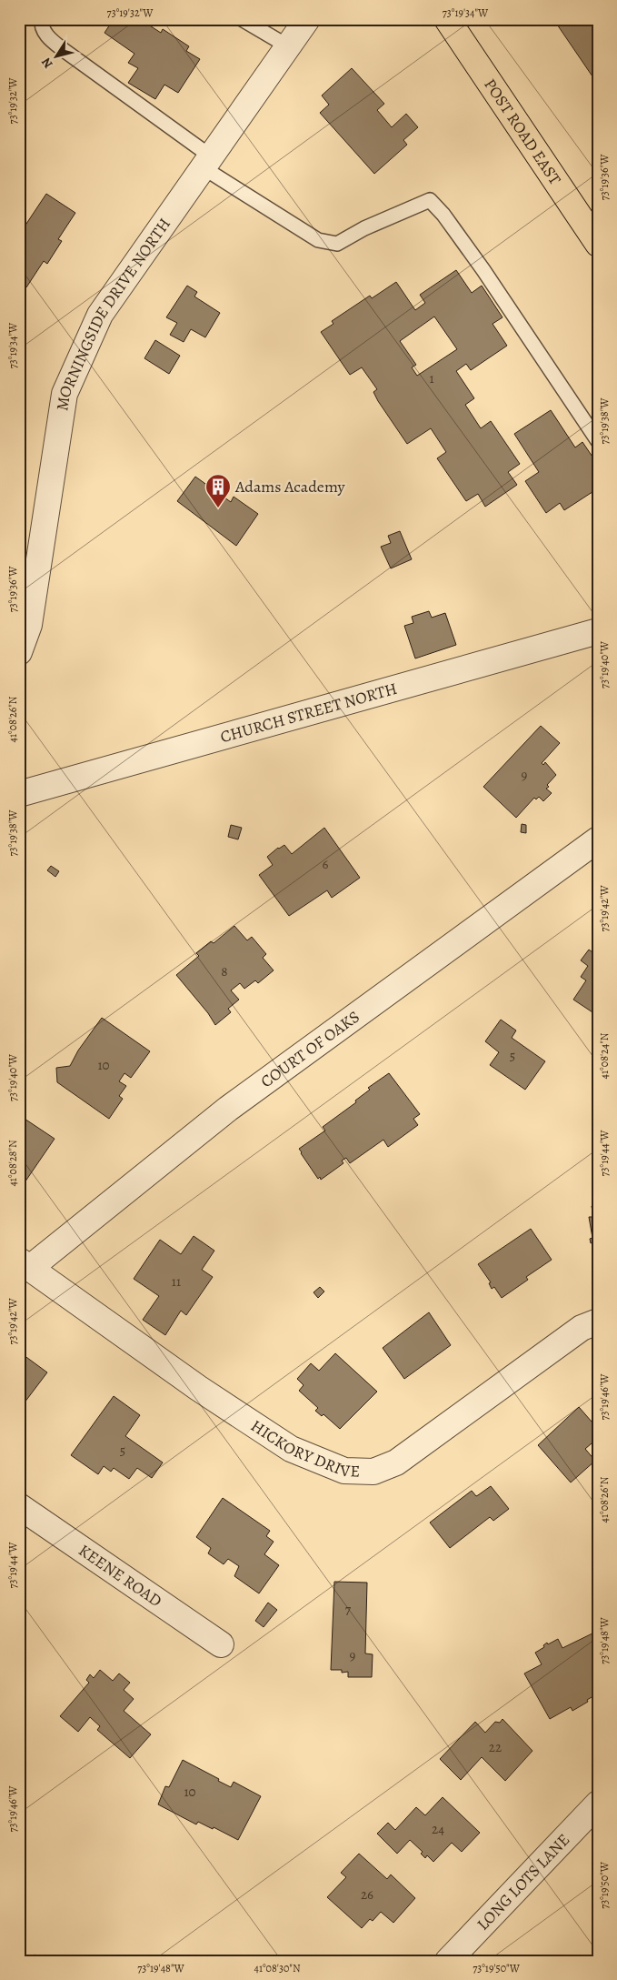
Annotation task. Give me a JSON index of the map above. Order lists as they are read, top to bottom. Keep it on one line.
{"streets":{"main road":["POST ROAD EAST"],"street":["MORNINGSIDE DRIVE NORTH","CHURCH STREET NORTH","COURT OF OAKS","HICKORY DRIVE","KEENE ROAD","LONG LOTS LANE"]},"crossings":[["COURT OF OAKS","HICKORY DRIVE"]],"places":{"building":["Adams Academy"]},"house_numbers":["1","9","6","8","5","10","11","5","7","9","22","10","24","26"],"north":"bottom left","coordinates":["73°19'32\"W","73°19'34\"W","73°19'36\"W","73°19'38\"W","73°19'40\"W","41°08'26\"N","73°19'42\"W","41°08'24\"N","73°19'44\"W","41°08'28\"N","73°19'46\"W","73°19'48\"W","73°19'50\"W","41°08'30\"N"]}
